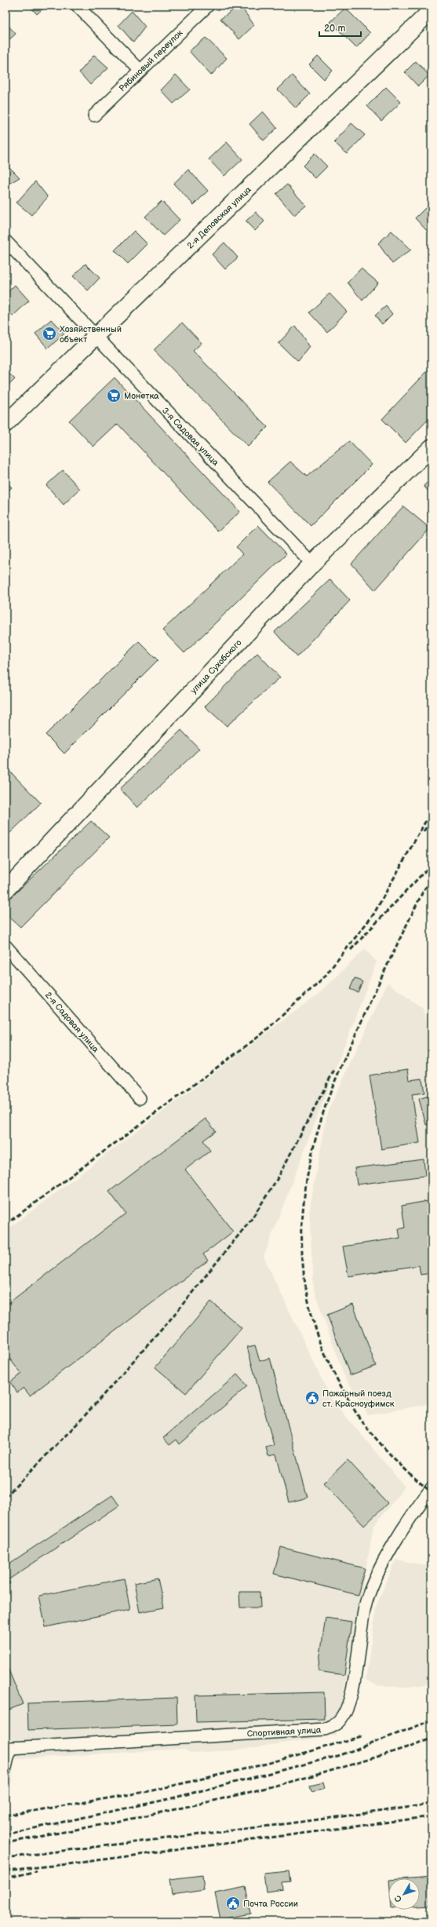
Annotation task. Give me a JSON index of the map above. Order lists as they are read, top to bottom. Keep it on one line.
{"streets":{"street":["Рябиновый переулок","2-я Деповская улица","3-я Садовая улица","улица Сухобского","2-я Садовая улица","Спортивная улица"]},"crossings":[["2-я Деповская улица","3-я Садовая улица"],["3-я Садовая улица","улица Сухобского"]],"places":{"supermarket":["Хозяйственный объект","Монетка"],"public building":["Пожарный поезд ст. Красноуфимск","Почта России"]},"scale_bar":"20 m","north":"bottom left"}
